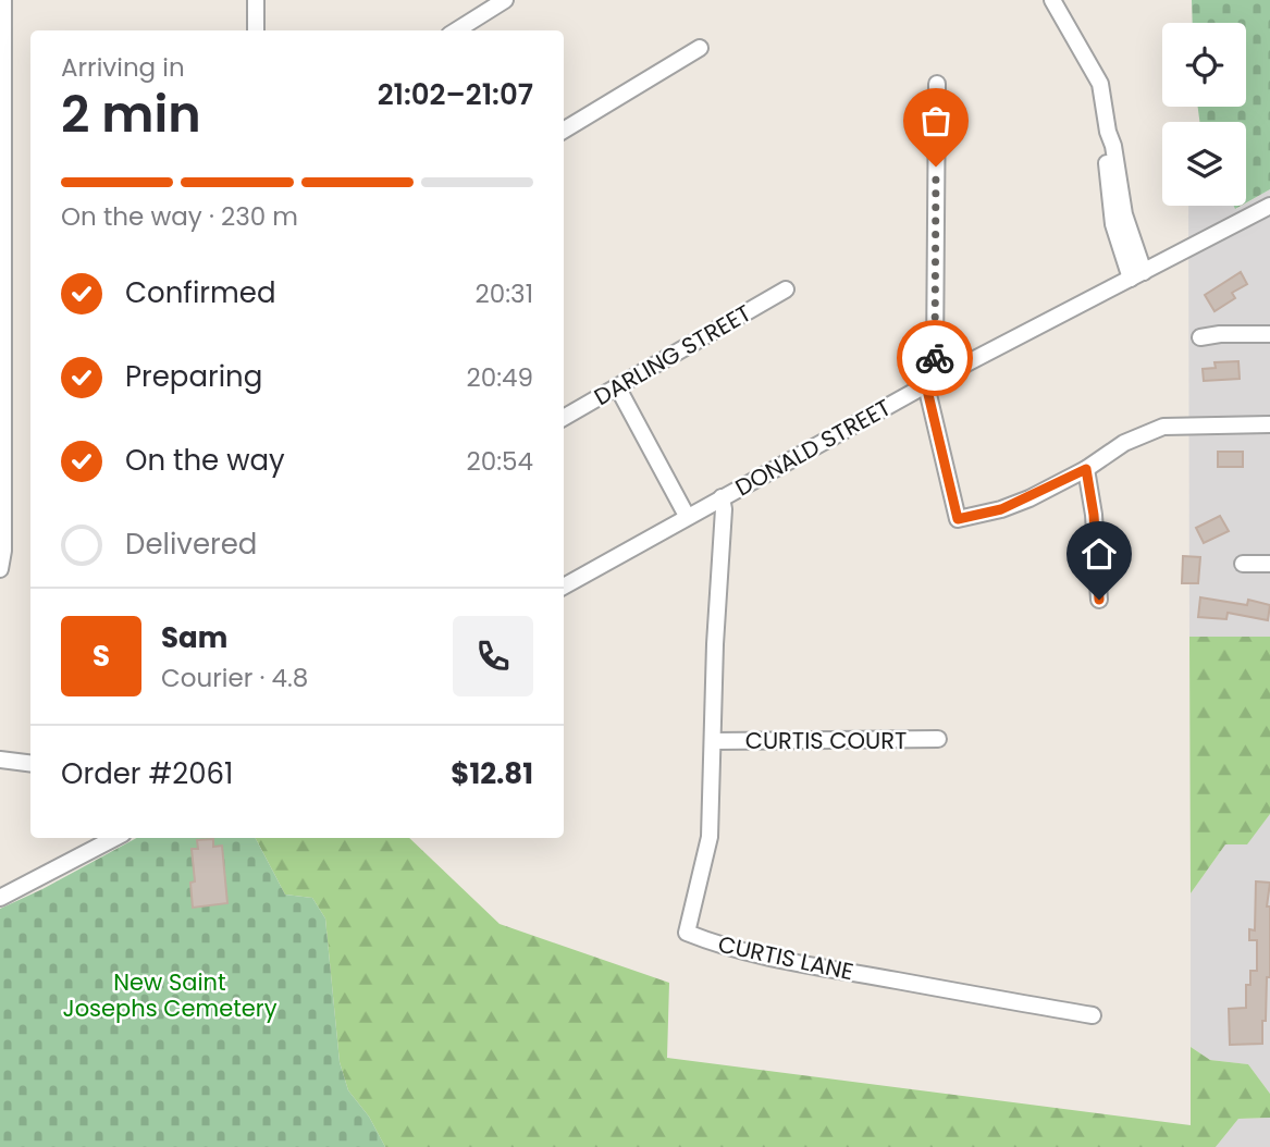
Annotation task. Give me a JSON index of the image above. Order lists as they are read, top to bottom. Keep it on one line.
{"streets":{"street":["DARLING STREET","DONALD STREET","CURTIS COURT","CURTIS LANE"]},"crossings":[["DONALD STREET","CURTIS LANE"],["CURTIS COURT","CURTIS LANE"]],"parks":["New Saint Josephs Cemetery"],"page":{"heading":["2 min","Arriving in","21:02–21:07"],"panel":["Sam","Courier · 4.8","Order #2061","$12.81"],"bar":"On the way · 230 m","list":[["Confirmed","20:31"],["Preparing","20:49"],["On the way","20:54"],"Delivered"],"round":"S"}}
